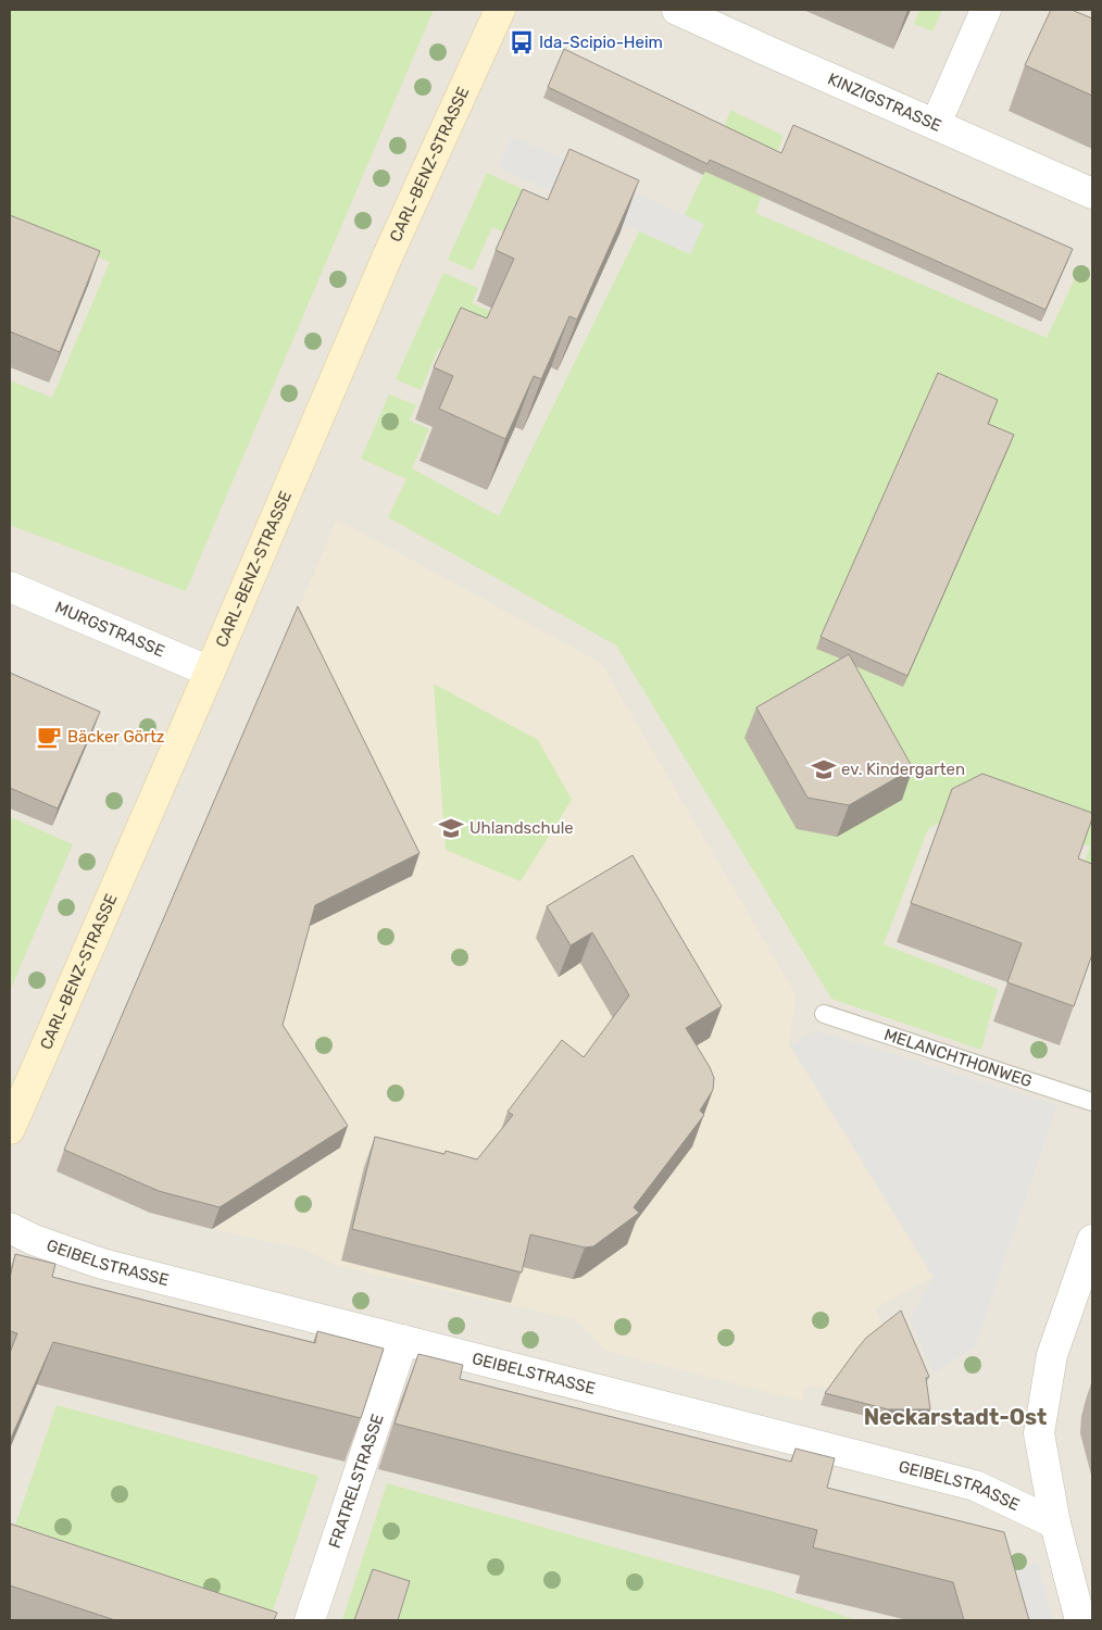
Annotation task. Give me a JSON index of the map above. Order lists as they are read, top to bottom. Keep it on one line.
{"streets":{"street":["KINZIGSTRASSE","CARL-BENZ-STRASSE","MURGSTRASSE","GEIBELSTRASSE","FRATRELSTRASSE"],"lane":["MELANCHTHONWEG"]},"crossings":[["CARL-BENZ-STRASSE","MURGSTRASSE"],["GEIBELSTRASSE","FRATRELSTRASSE"]],"districts":["Neckarstadt-Ost"],"places":{"bus stop":["Ida-Scipio-Heim"],"cafe":["Bäcker Görtz"],"school or university":["ev. Kindergarten","Uhlandschule"]}}
